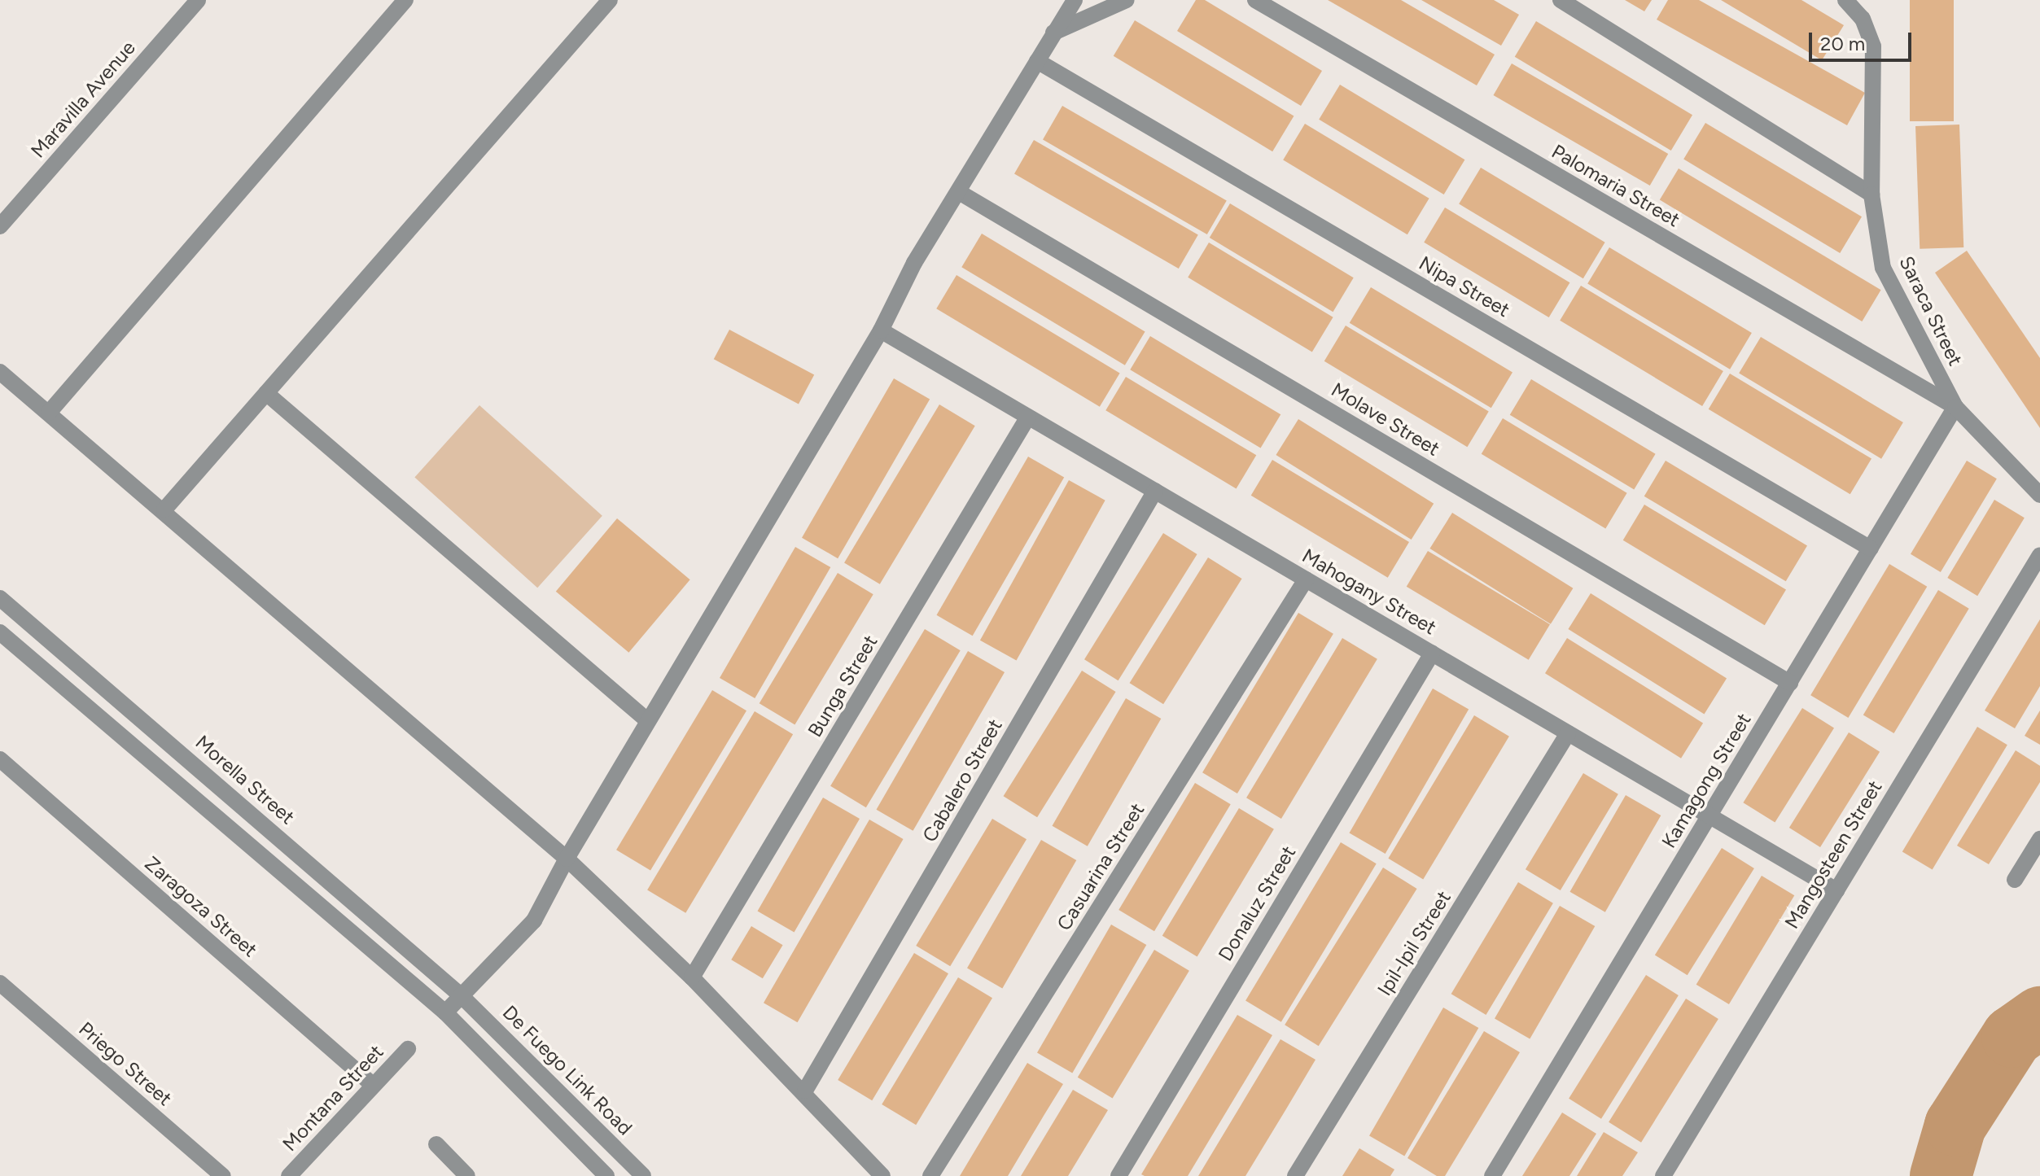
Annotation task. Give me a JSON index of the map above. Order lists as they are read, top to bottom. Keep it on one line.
{"streets":{"street":["Maravilla Avenue","Palomaria Street","Nipa Street","Saraca Street","Molave Street","Mahogany Street","Bunga Street","Morella Street","Cabalero Street","Kamagong Street","Mangosteen Street","Casuarina Street","Donaluz Street","Zaragoza Street","Ipil-Ipil Street","Priego Street","De Fuego Link Road","Montana Street"]},"crossings":[["Palomaria Street","Saraca Street"],["Palomaria Street","Kamagong Street"],["Nipa Street","Kamagong Street"],["Saraca Street","Kamagong Street"],["Molave Street","Kamagong Street"],["Mahogany Street","Bunga Street"],["Mahogany Street","Cabalero Street"],["Mahogany Street","Kamagong Street"],["Mahogany Street","Mangosteen Street"],["Mahogany Street","Casuarina Street"],["Mahogany Street","Donaluz Street"],["Mahogany Street","Ipil-Ipil Street"],["Morella Street","De Fuego Link Road"],["Zaragoza Street","Montana Street"]],"scale_bar":"20 m"}
